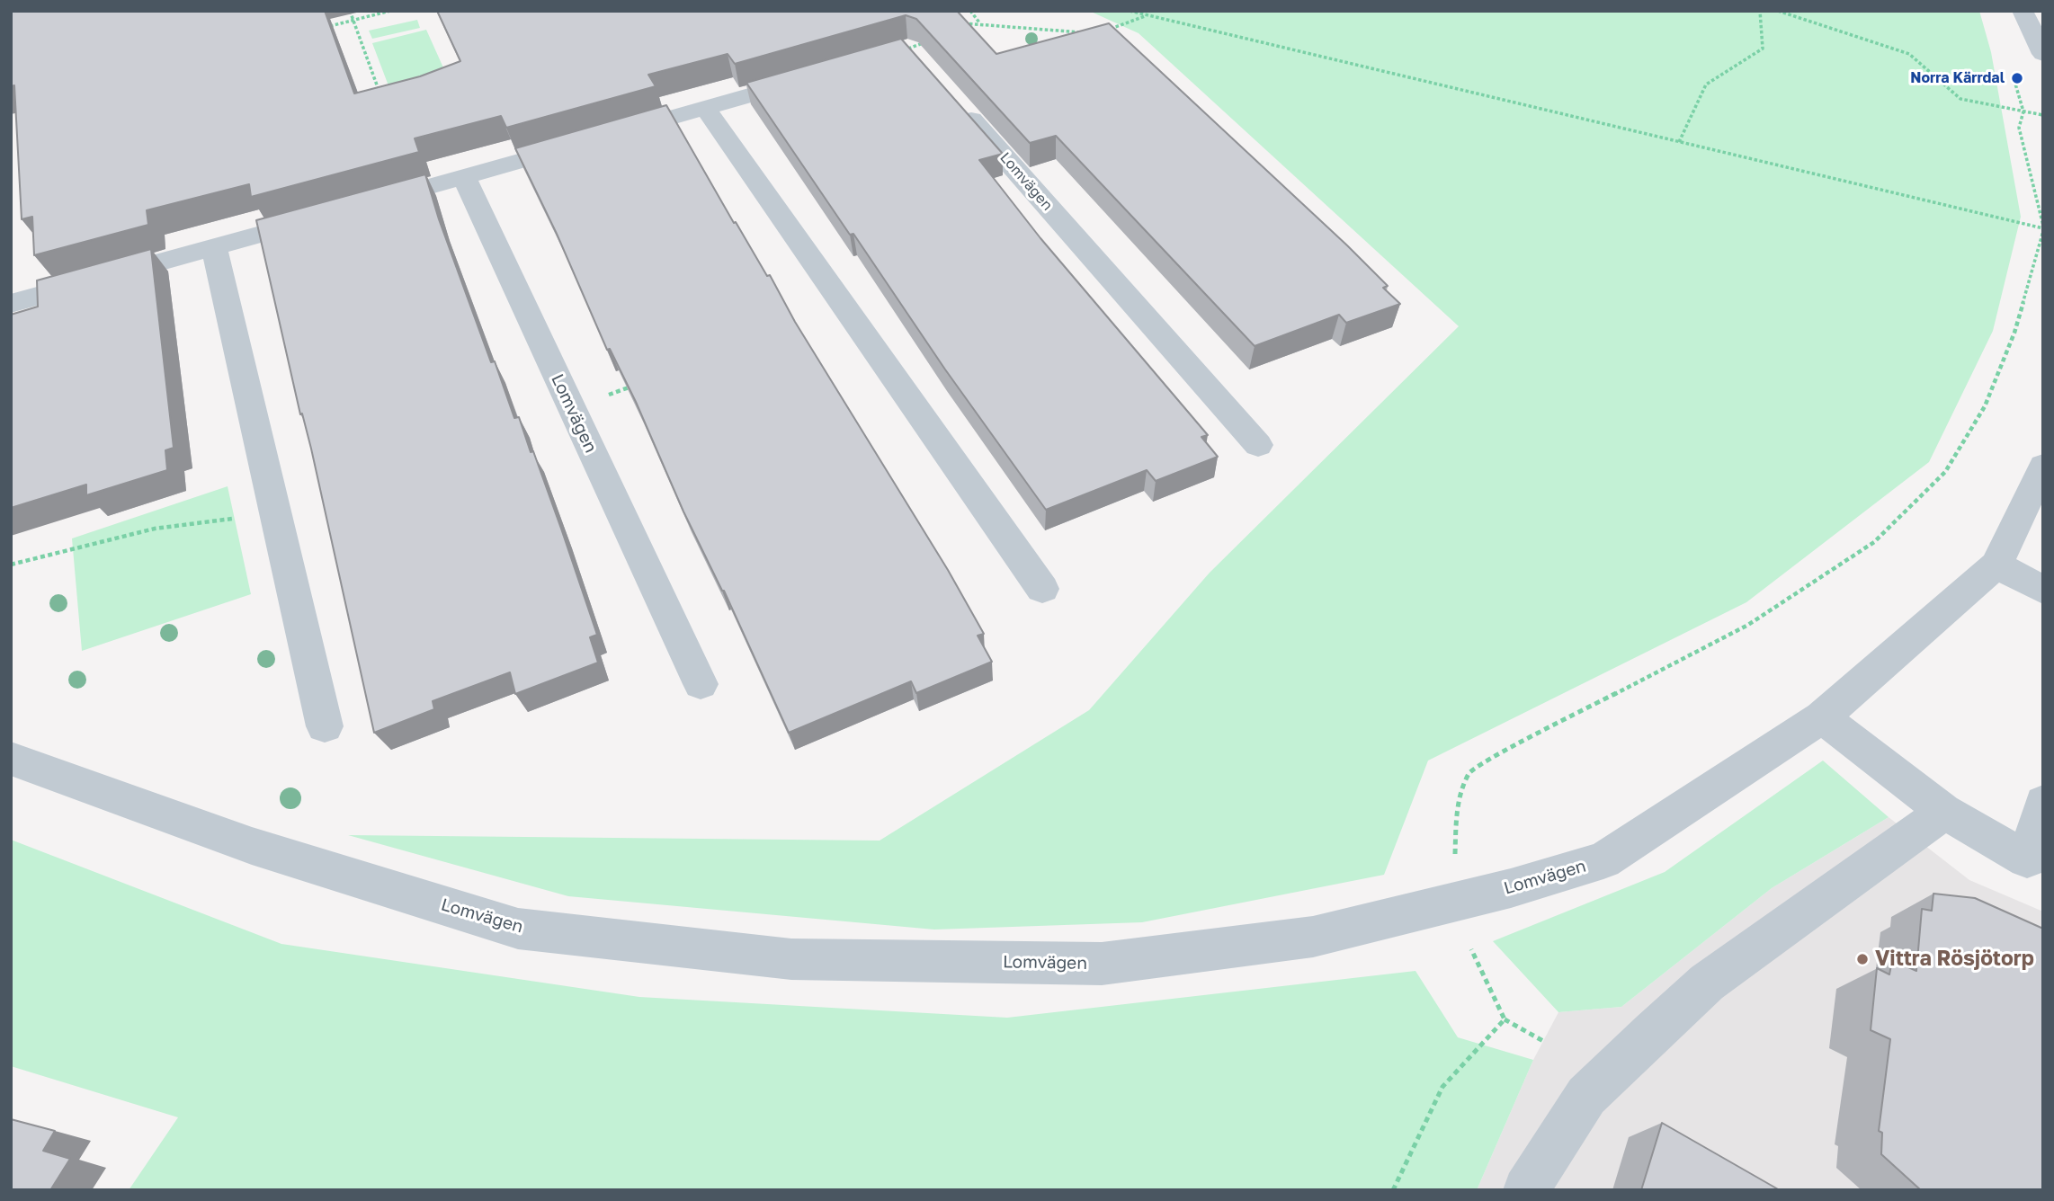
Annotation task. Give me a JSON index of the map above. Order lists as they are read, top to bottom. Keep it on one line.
{"streets":{"street":["Lomvägen"]},"places":["Norra Kärrdal","Vittra Rösjötorp"]}
